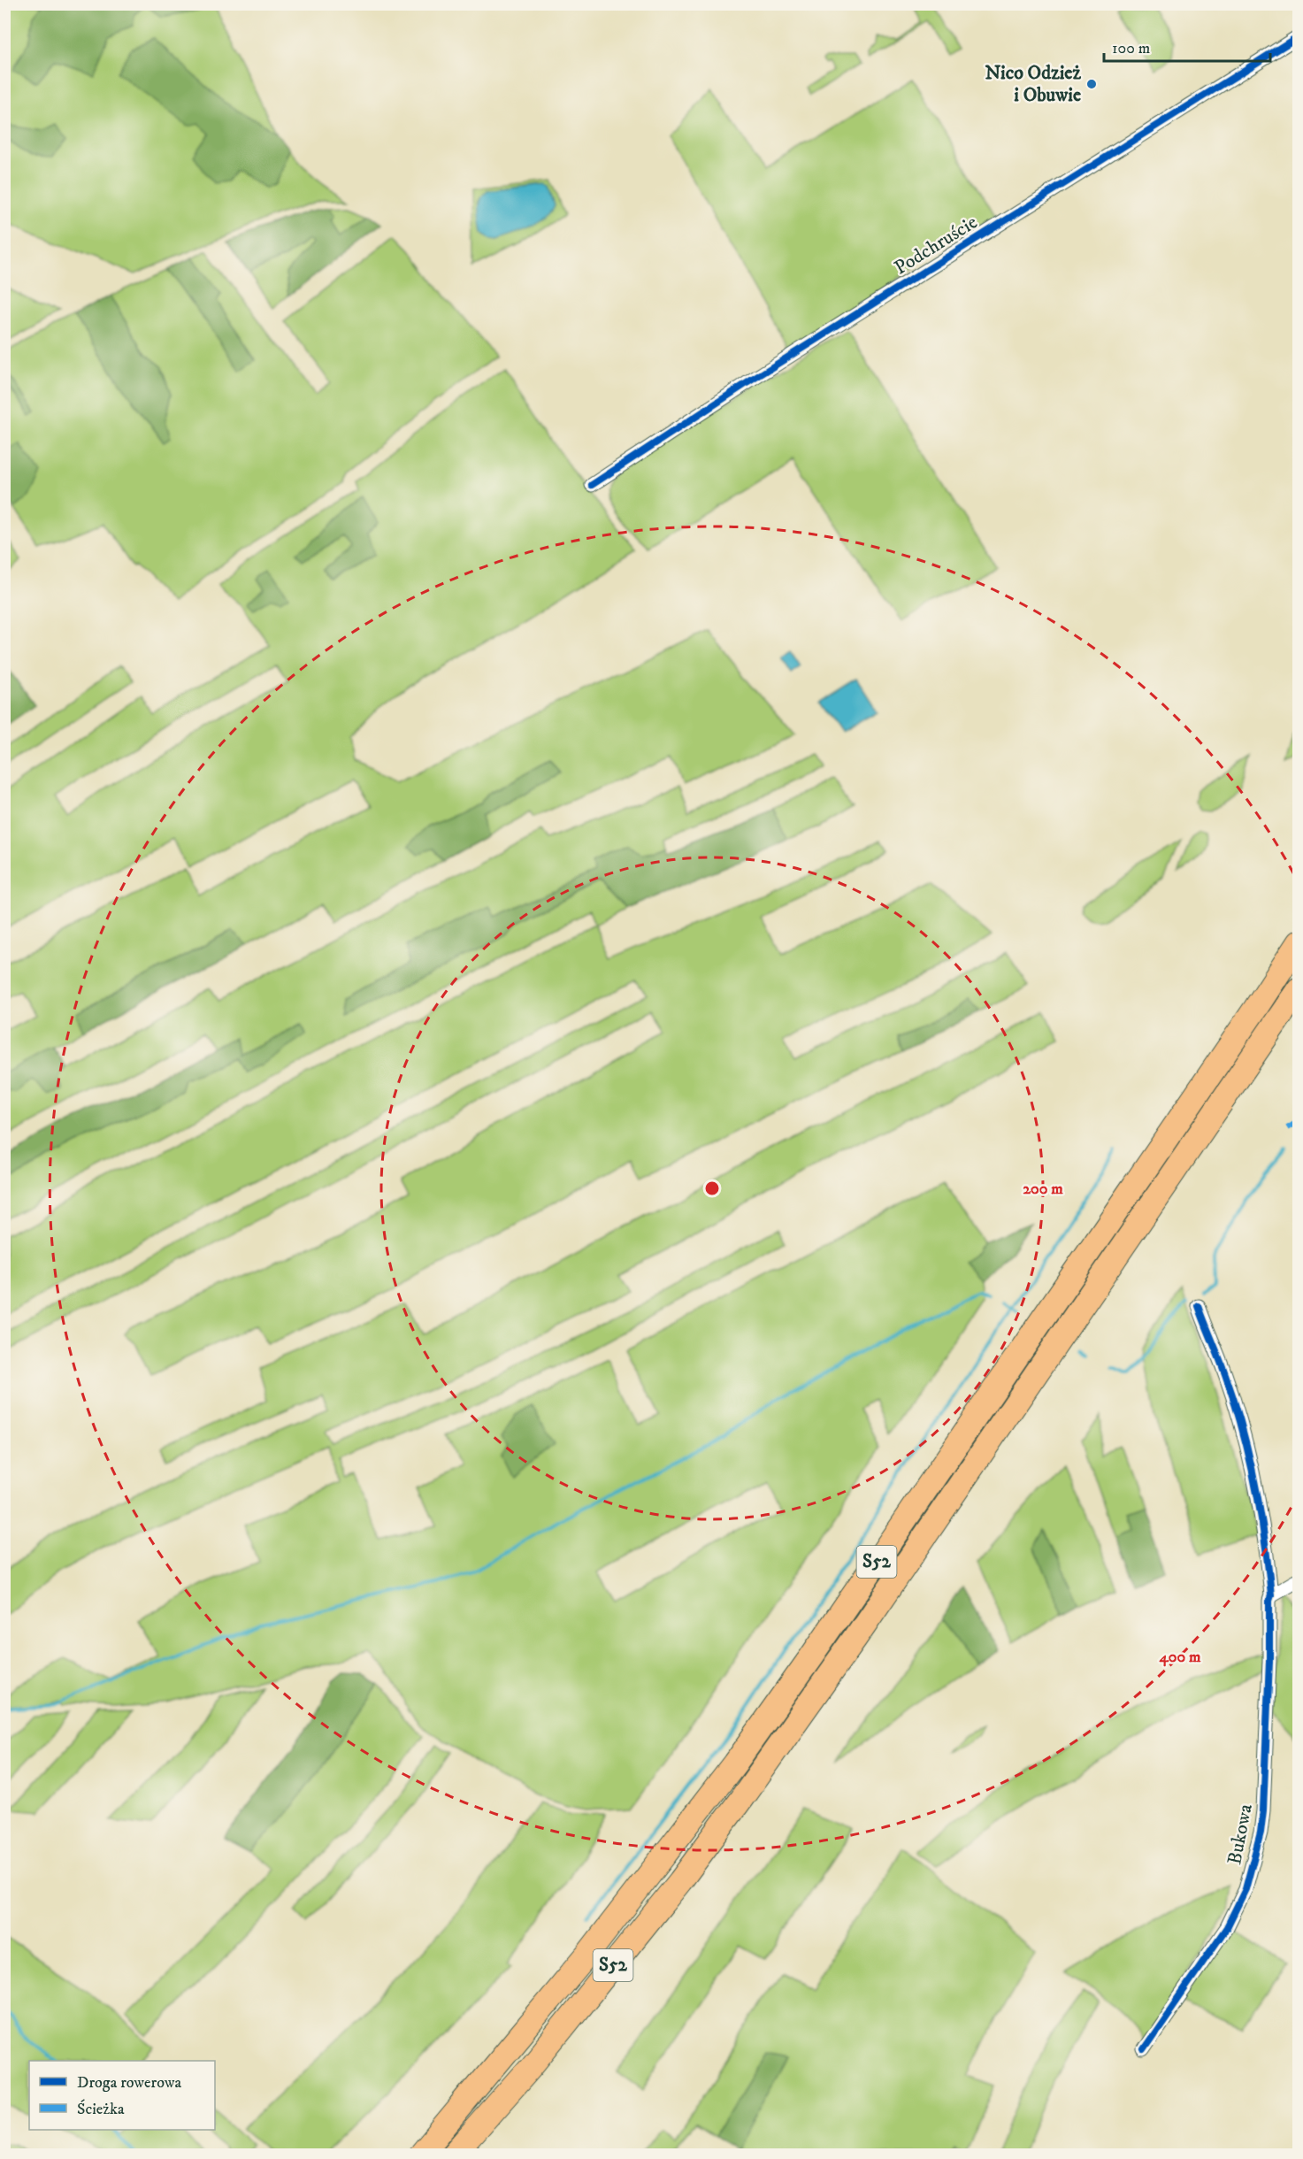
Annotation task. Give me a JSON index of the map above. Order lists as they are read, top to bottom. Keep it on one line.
{"streets":{"highway":["S52"],"street":["Podchruście","Bukowa"]},"places":["Nico Odzież i Obuwie"],"legend":["Droga rowerowa","Ścieżka"],"scale_bar":"100 m","rings":["200 m","400 m"]}
